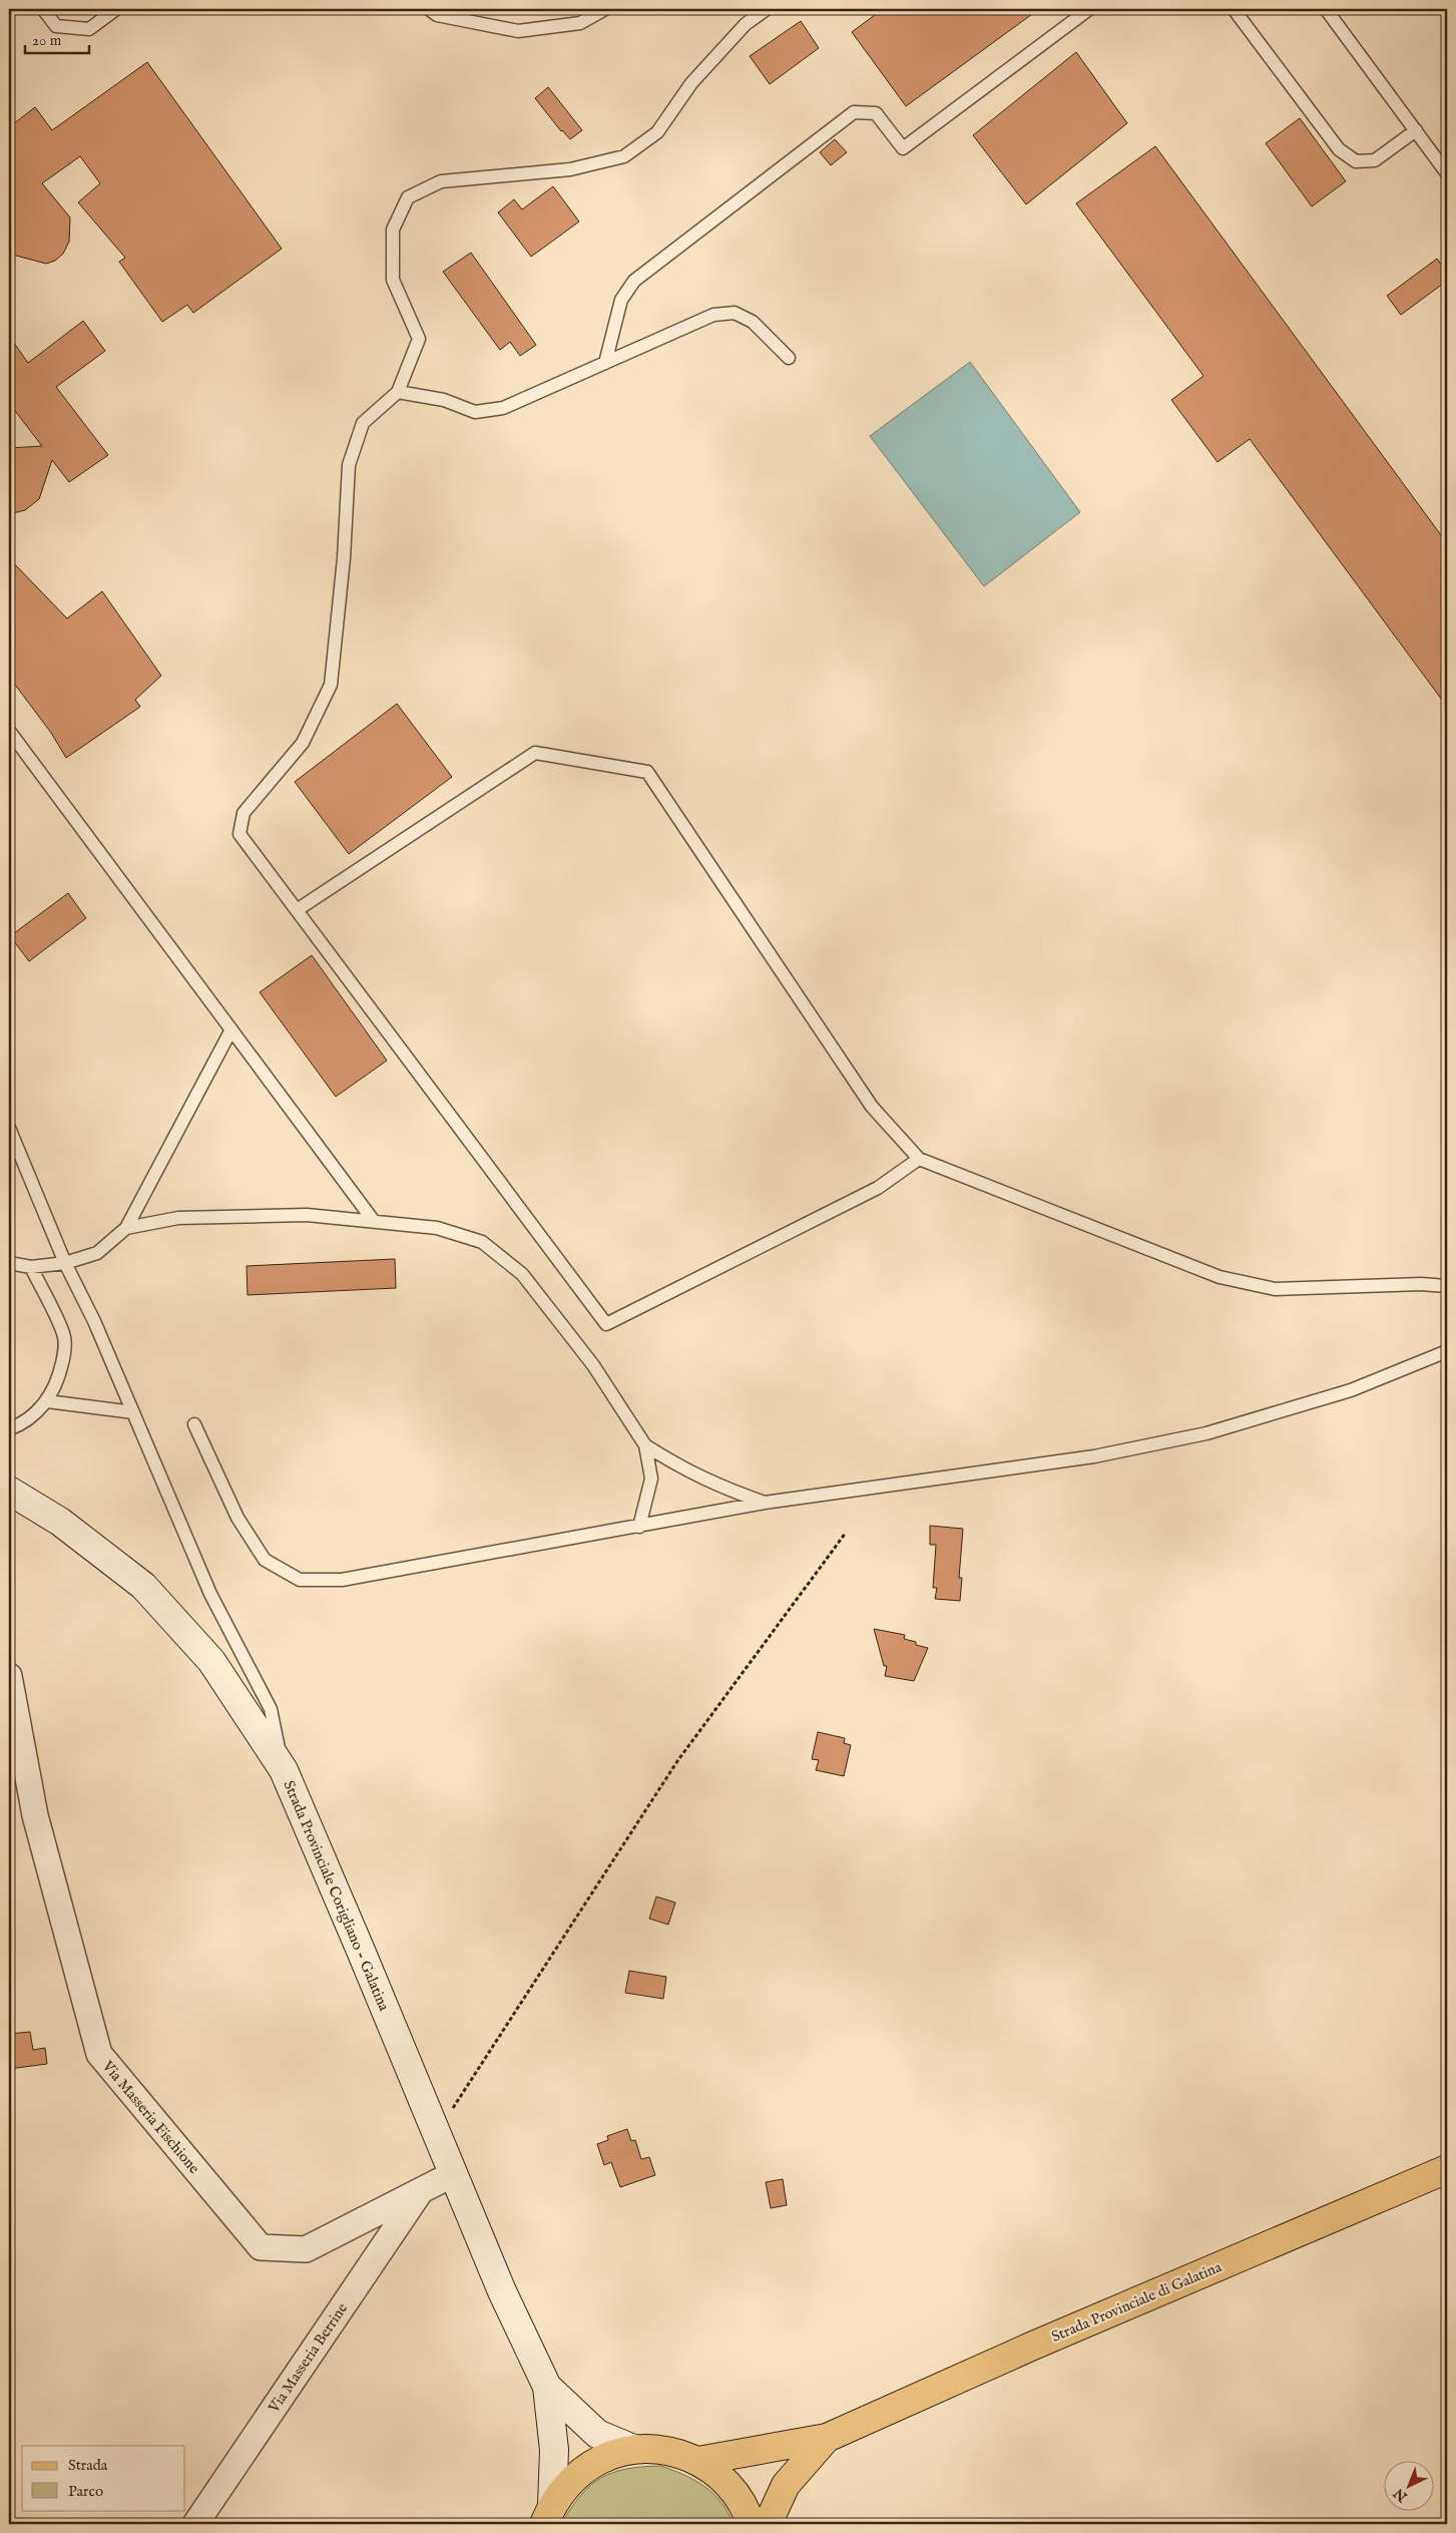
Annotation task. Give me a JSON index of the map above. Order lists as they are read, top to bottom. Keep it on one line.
{"streets":{"main road":["Strada Provinciale Corigliano - Galatina","Strada Provinciale di Galatina"],"street":["Via Masseria Fischione","Via Masseria Berrine"]},"crossings":[["Strada Provinciale Corigliano - Galatina","Via Masseria Fischione"],["Strada Provinciale Corigliano - Galatina","Strada Provinciale di Galatina"],["Via Masseria Fischione","Via Masseria Berrine"]],"legend":["Strada","Parco"],"scale_bar":"20 m","north":"bottom left"}
